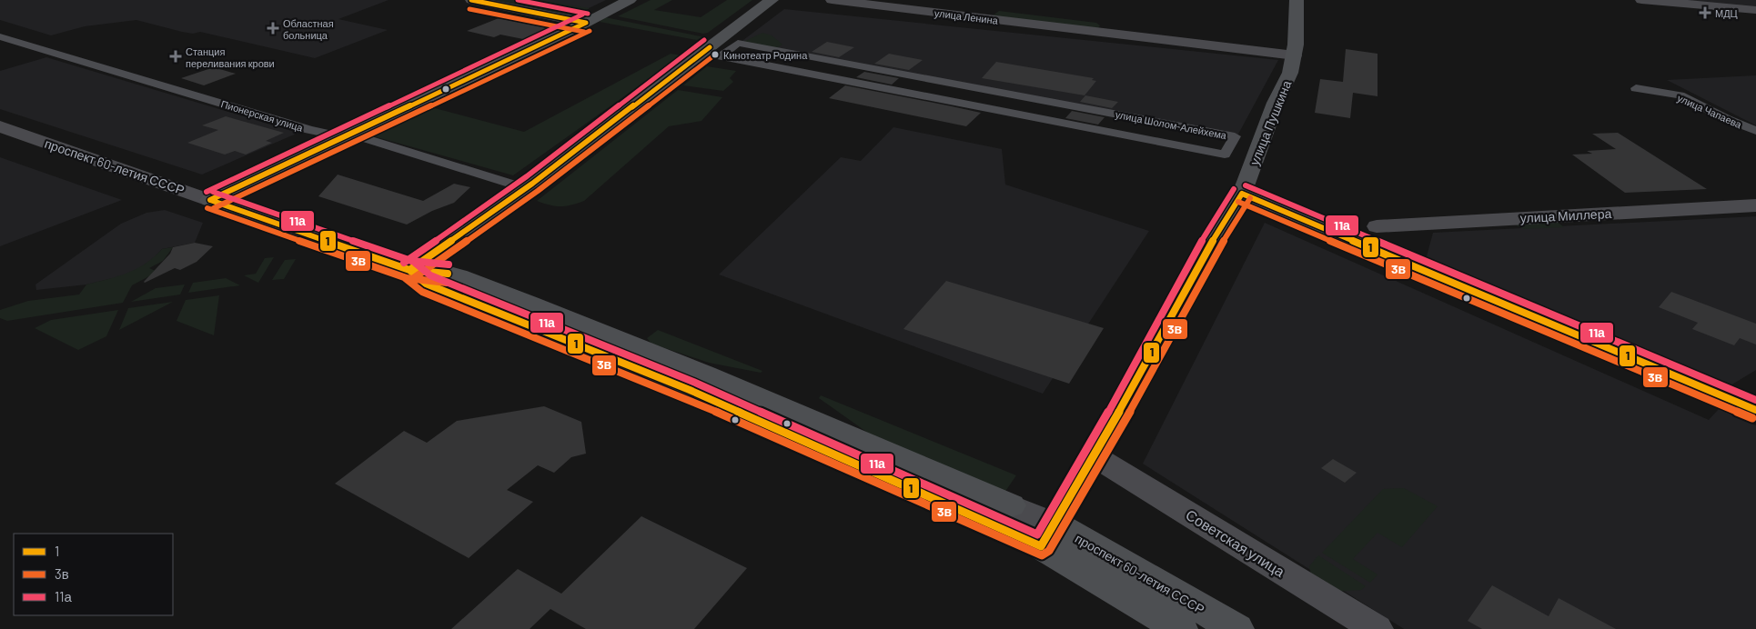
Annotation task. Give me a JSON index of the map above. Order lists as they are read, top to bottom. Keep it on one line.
{"streets":{"main road":["улица Пушкина","проспект 60-летия СССР"],"street":["улица Ленина","улица Чапаева","Пионерская улица","улица Шолом-Алейхема","улица Миллера","Советская улица"]},"crossings":[["улица Ленина","улица Пушкина"],["улица Пушкина","проспект 60-летия СССР"],["улица Пушкина","Советская улица"]],"places":{"health":["МДЦ","Областная больница","Станция переливания крови"],"other":["Кинотеатр Родина"]},"lines":["transit line 1","transit line 11а","transit line 3в"],"legend":["1","3в","11а"]}
